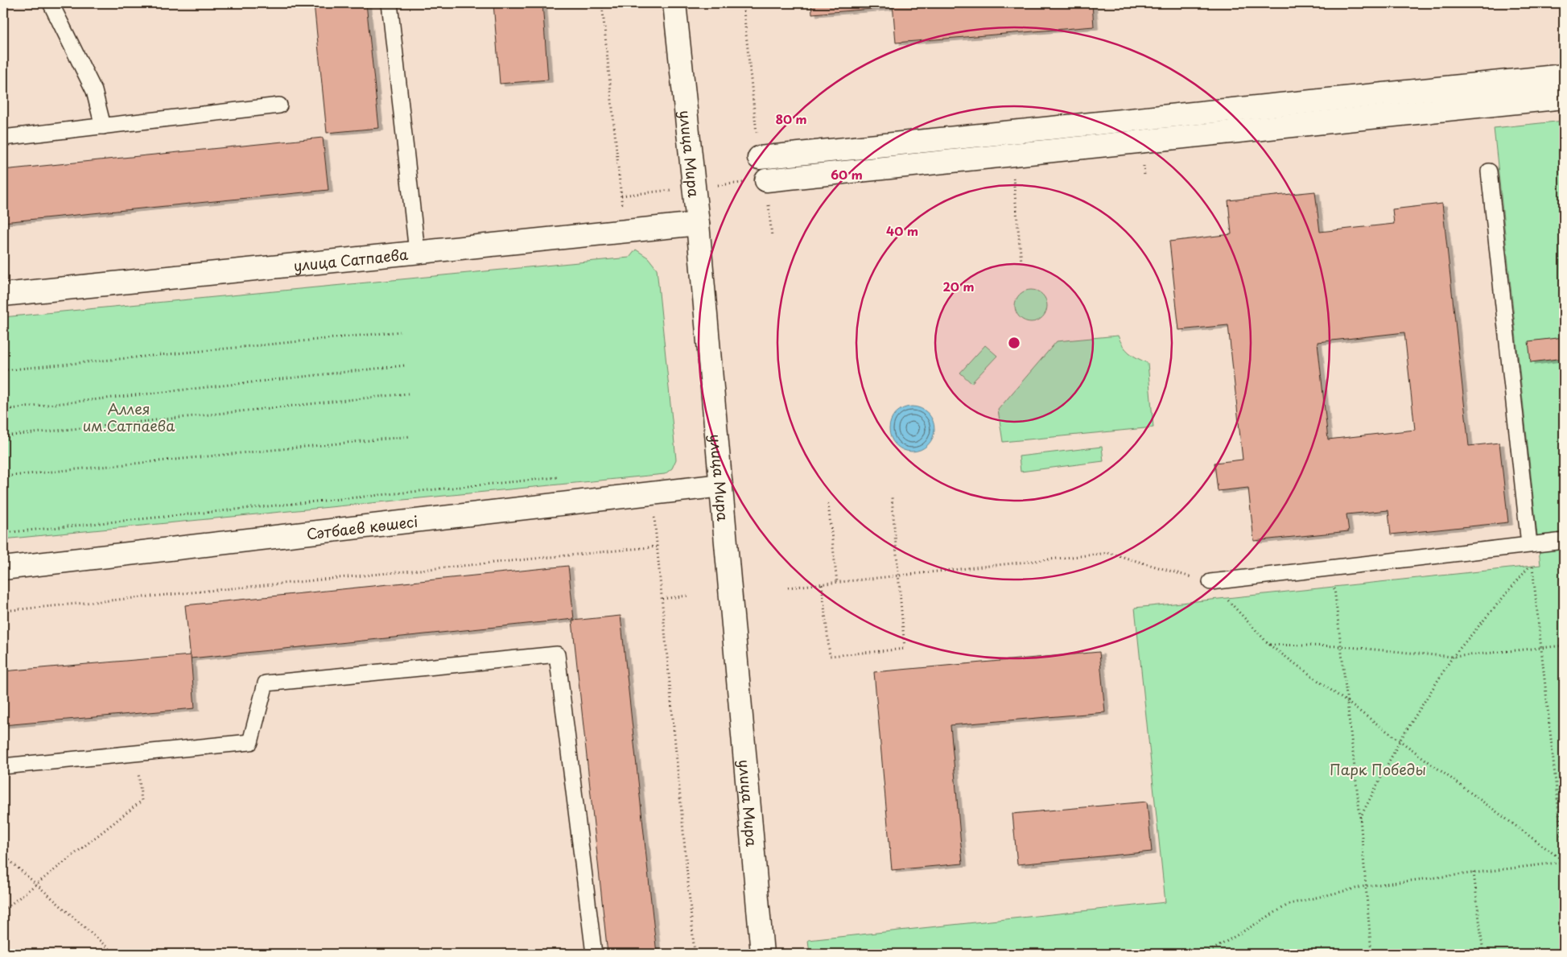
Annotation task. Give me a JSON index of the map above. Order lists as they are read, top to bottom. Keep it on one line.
{"streets":{"street":["улица Мира","улица Сатпаева","Сәтбаев көшесі"]},"crossings":[["улица Мира","улица Сатпаева"],["улица Мира","Сәтбаев көшесі"]],"parks":["Аллея им.Сатпаева","Парк Победы"],"rings":["80 m","60 m","40 m","20 m"]}
